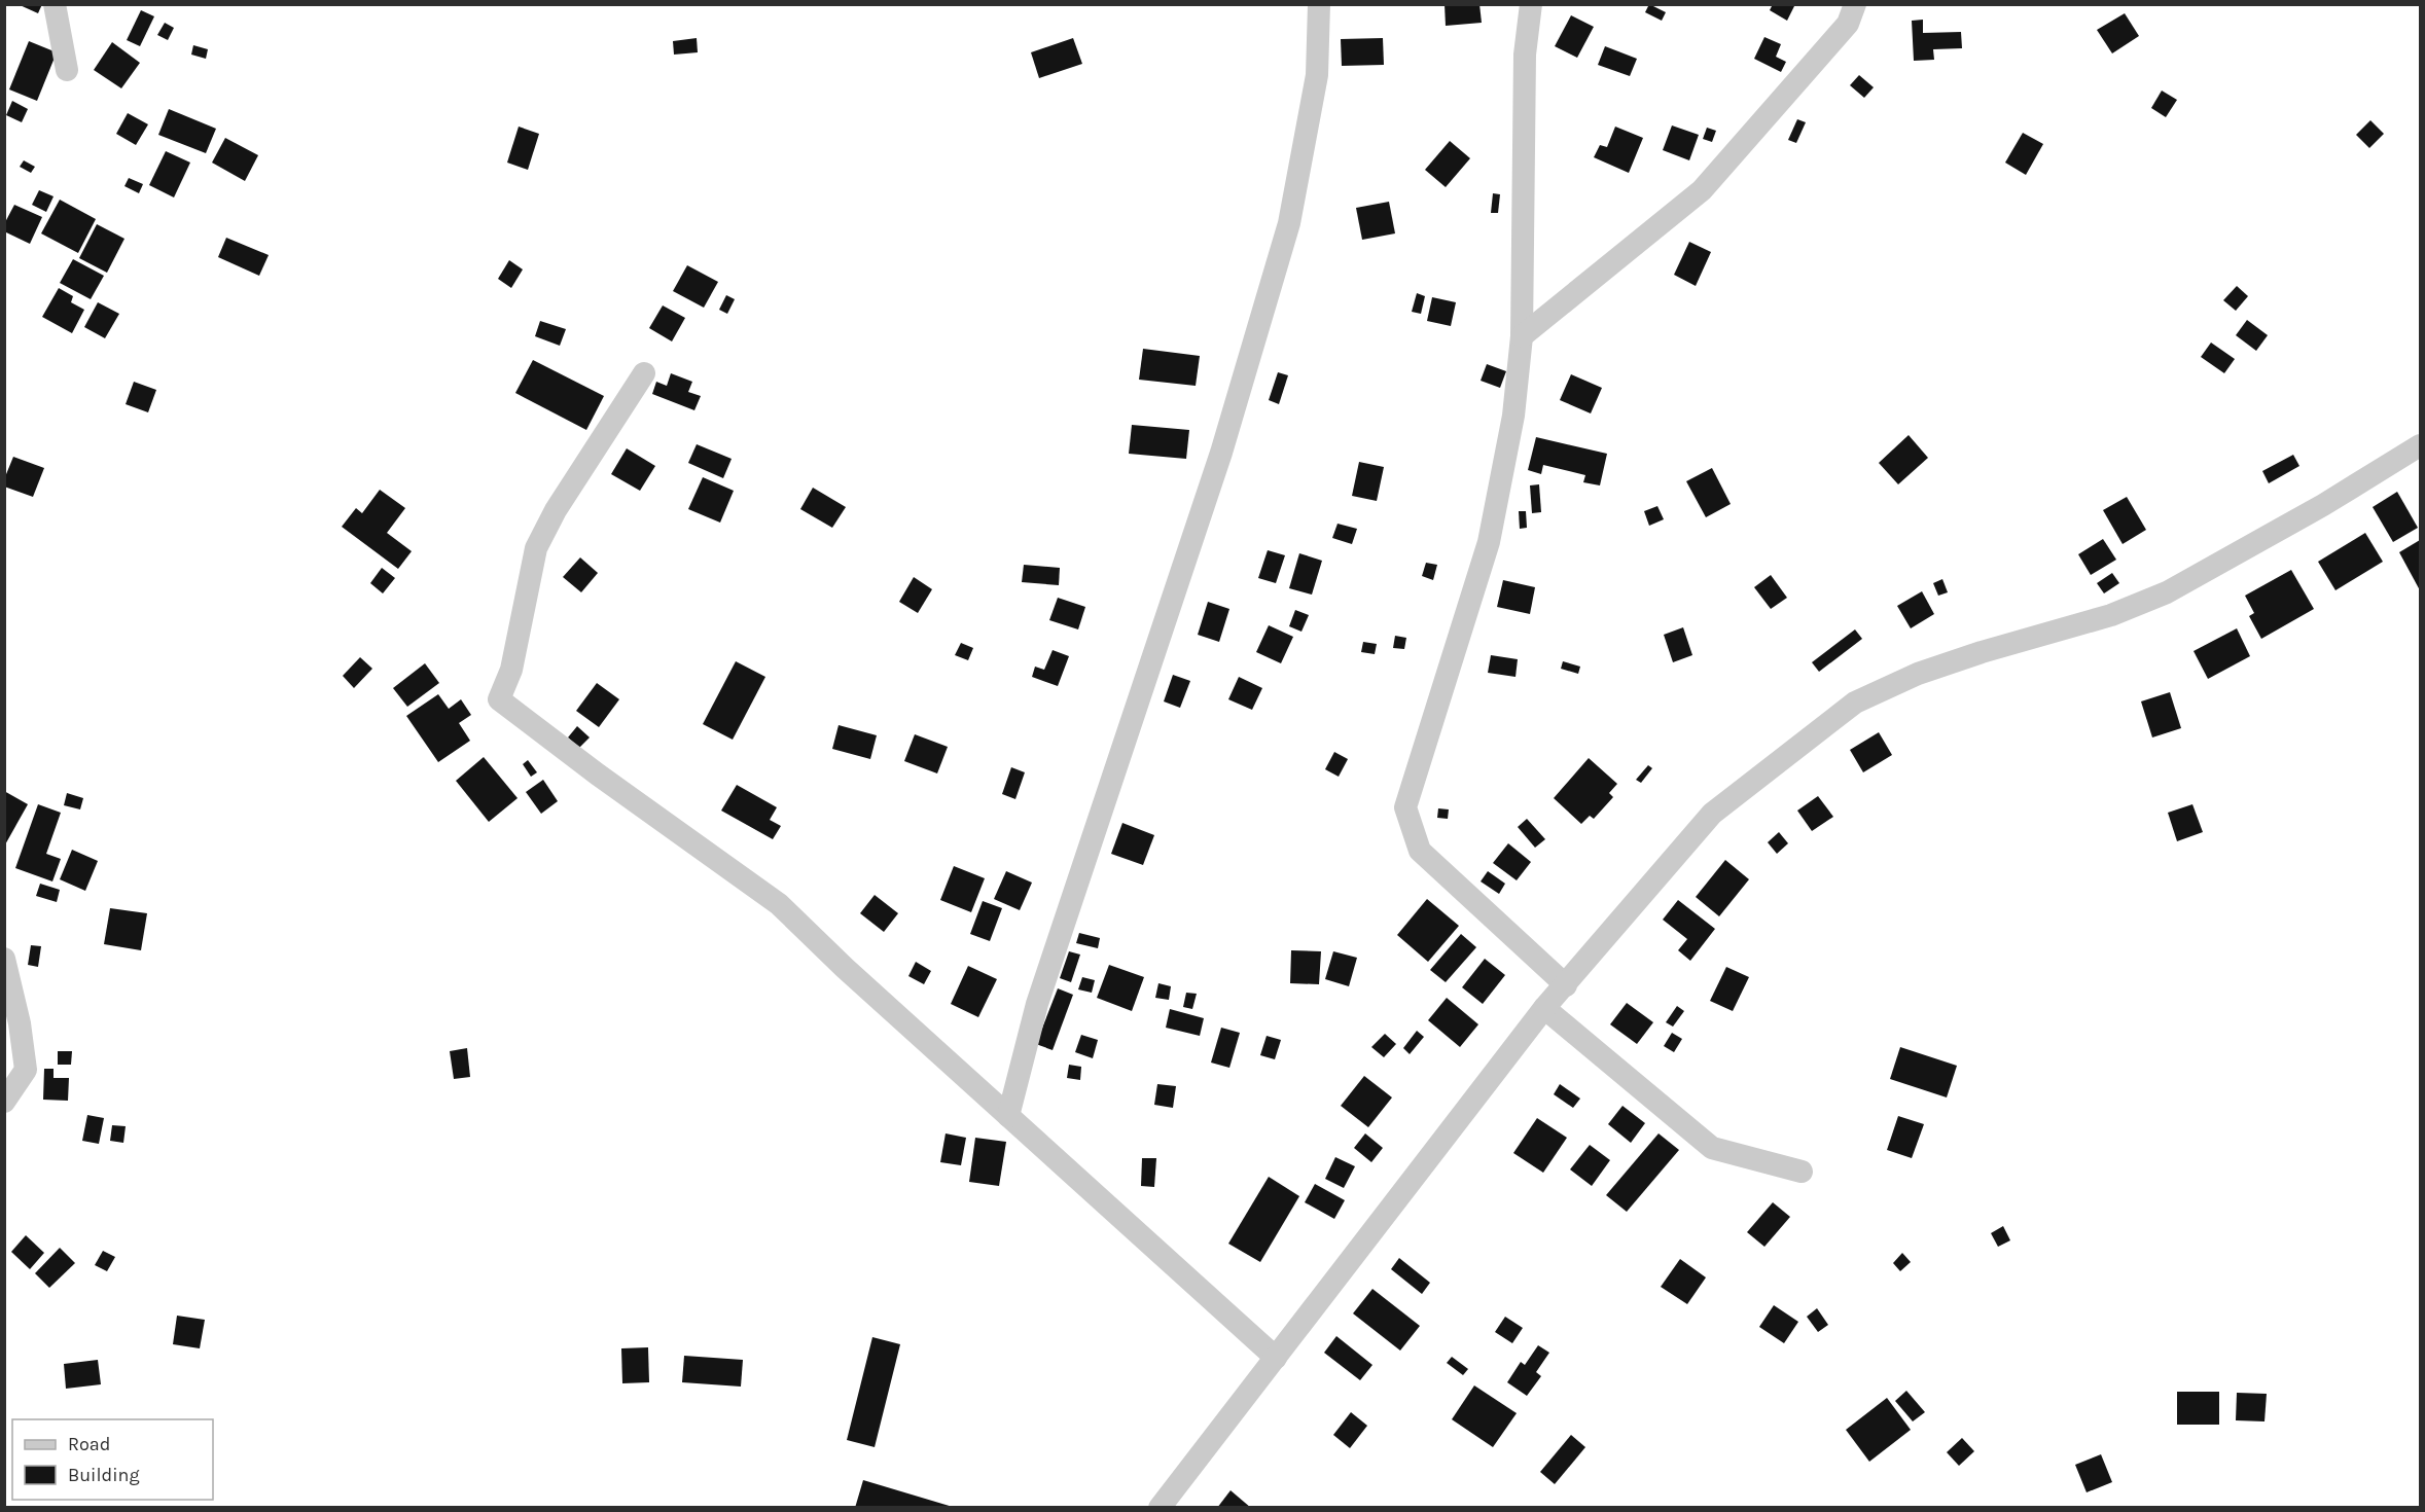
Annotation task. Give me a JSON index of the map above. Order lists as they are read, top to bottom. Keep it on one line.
{"legend":["Road","Building"]}
